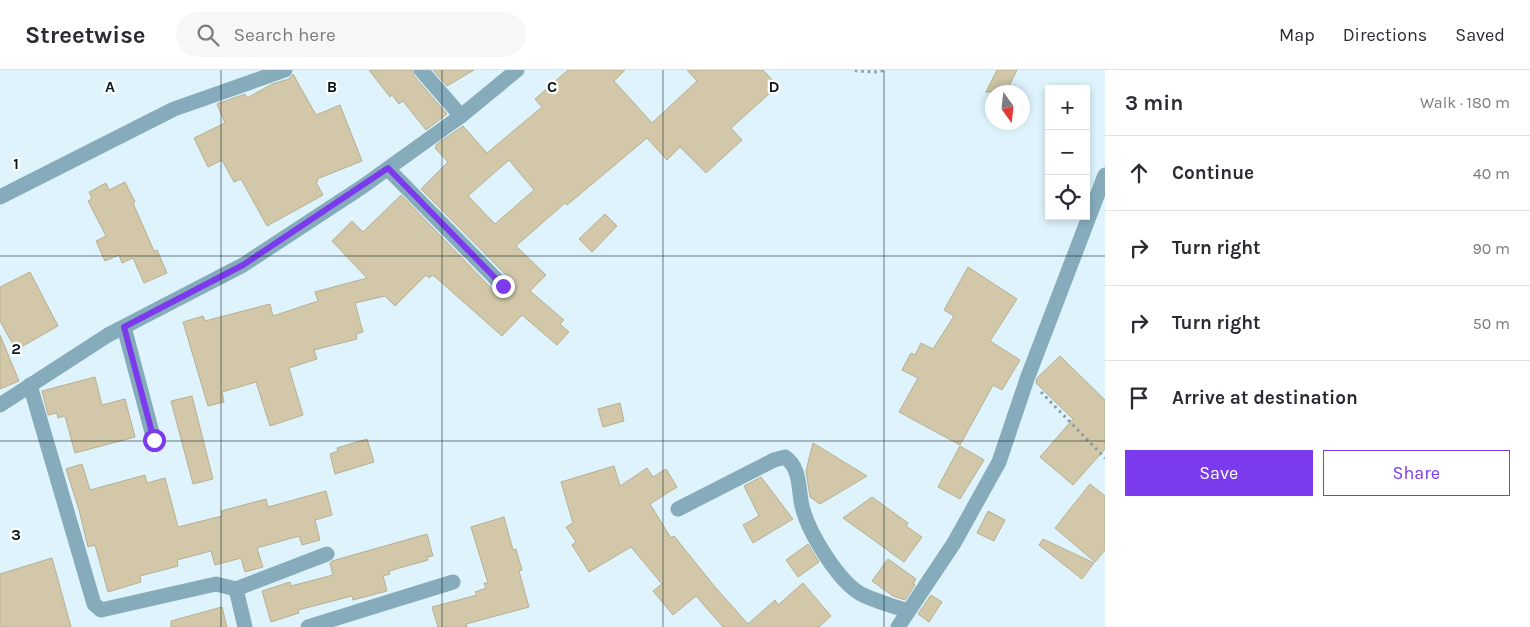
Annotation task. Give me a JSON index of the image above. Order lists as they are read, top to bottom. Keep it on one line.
{"north":"bottom","page":{"header":"Streetwise","search":"Search here","nav":["Map","Directions","Saved"],"heading":["3 min","Walk · 180 m"],"map_buttons":["+","−"],"list":[["Continue","40 m"],["Turn right","90 m"],["Turn right","50 m"],"Arrive at destination"],"buttons":["Save","Share"]},"grid":{"columns":["A","B","C","D"],"rows":["1","2","3"]}}
